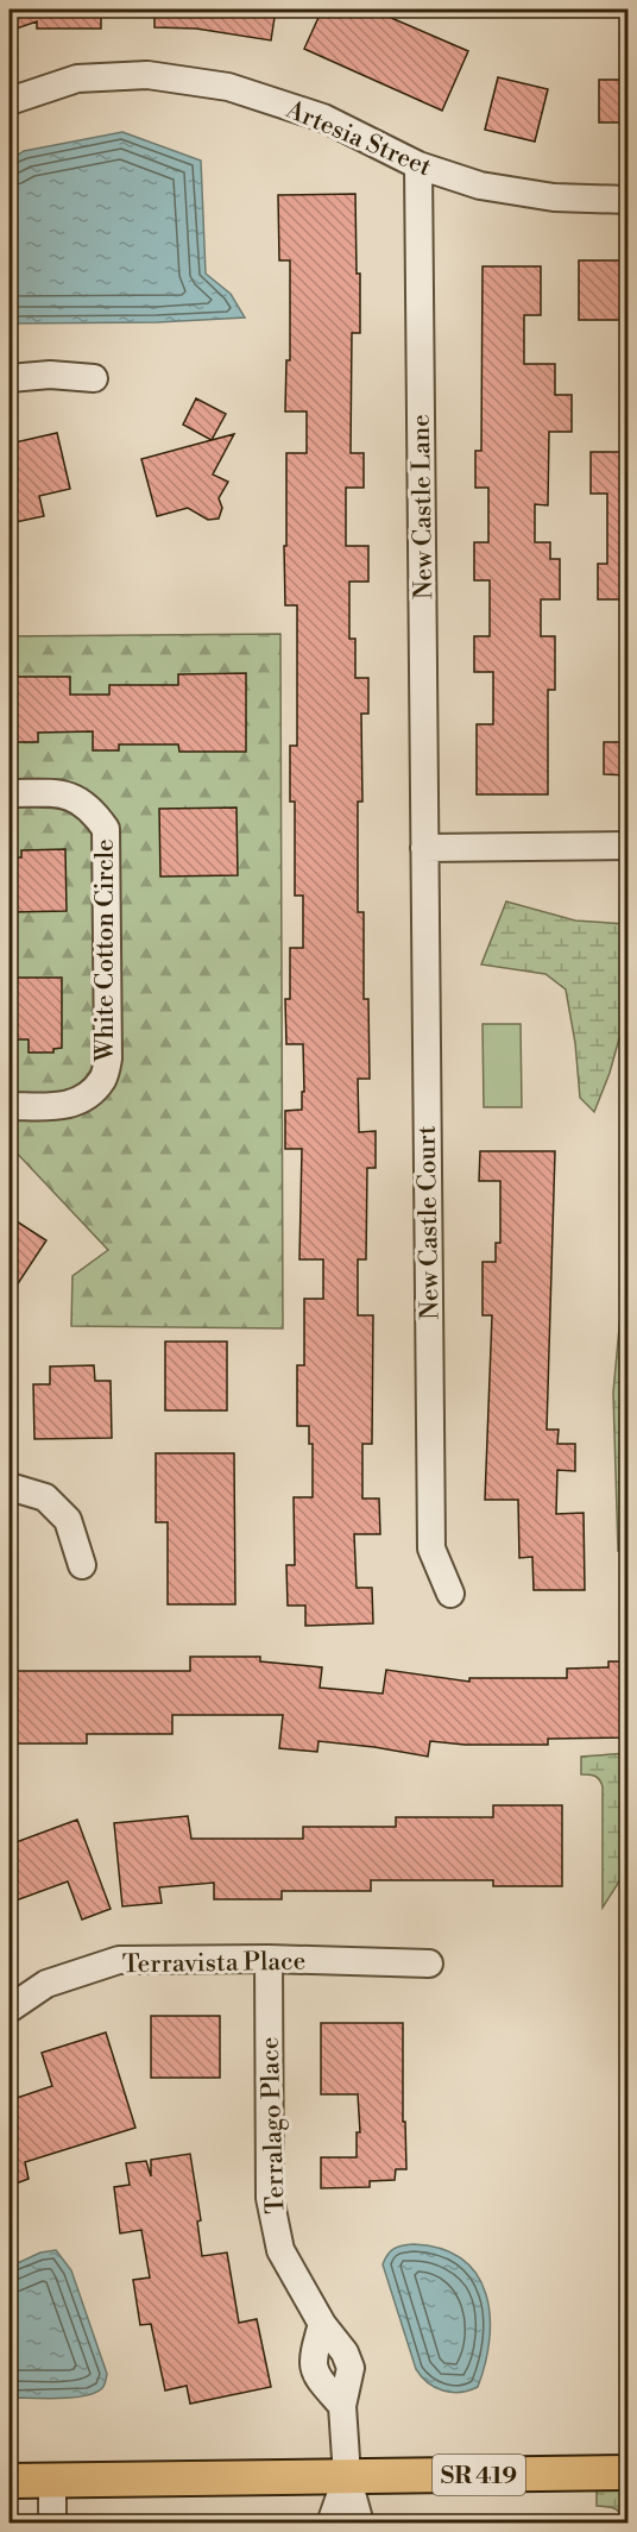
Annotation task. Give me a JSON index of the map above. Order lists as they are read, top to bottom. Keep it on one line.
{"streets":{"main road":["SR 419"],"street":["Artesia Street","New Castle Lane","White Cotton Circle","New Castle Court","Terravista Place","Terralago Place"]},"crossings":[["Artesia Street","New Castle Lane"],["New Castle Lane","New Castle Court"],["Terravista Place","Terralago Place"],["Terralago Place","SR 419"]]}
